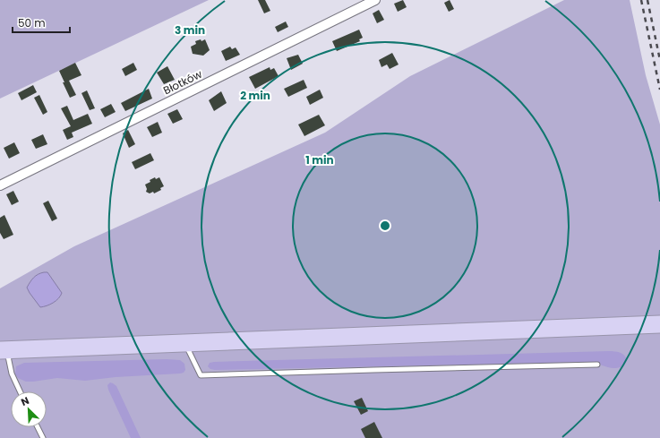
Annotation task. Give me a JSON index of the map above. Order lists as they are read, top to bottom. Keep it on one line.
{"streets":{"street":["Błotków"]},"scale_bar":"50 m","north":"top left","rings":["3 min","2 min","1 min"]}
